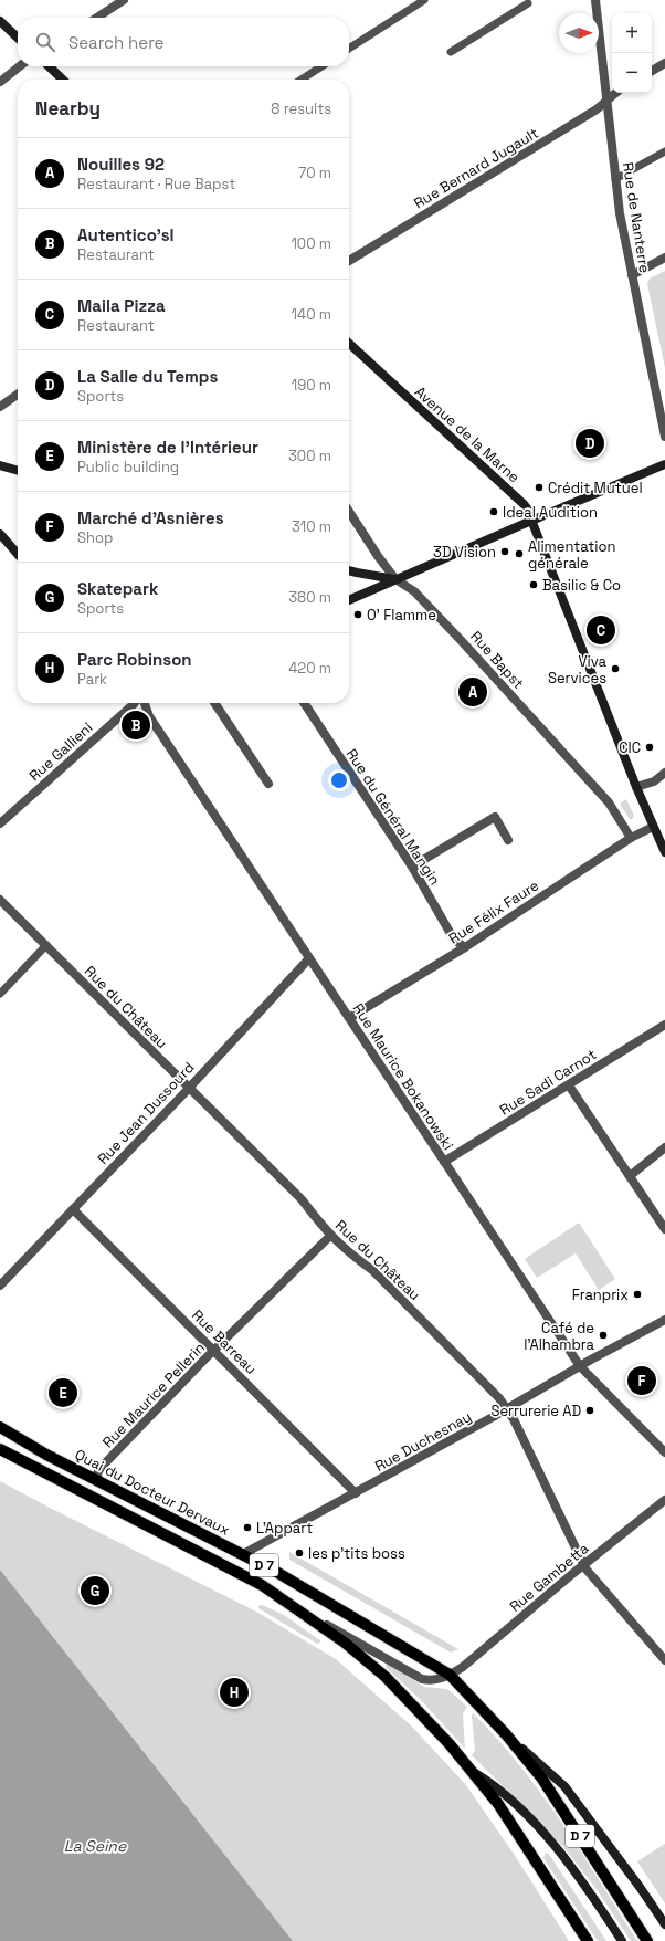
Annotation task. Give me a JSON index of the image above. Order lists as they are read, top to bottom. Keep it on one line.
{"streets":{"main road":["Avenue de la Marne","Quai du Docteur Dervaux","D 7"],"street":["Rue Bernard Jugault","Rue de Nanterre","Rue Bapst","Rue Gallieni","Rue du Général Mangin","Rue Félix Faure","Rue du Château","Rue Maurice Bokanowski","Rue Sadi Carnot","Rue Jean Dussourd","Rue Barreau","Rue Maurice Pellerin","Rue Duchesnay","Rue Gambetta"]},"crossings":[["Rue Bernard Jugault","Rue de Nanterre"],["Avenue de la Marne","Rue Félix Faure"],["Rue Bapst","Rue Félix Faure"],["Rue du Général Mangin","Rue Félix Faure"],["Rue Félix Faure","Rue Maurice Bokanowski"],["Rue du Château","Rue Jean Dussourd"],["Rue du Château","Rue Maurice Pellerin"],["Rue du Château","Rue Duchesnay"],["Rue du Château","Rue Gambetta"],["Rue Maurice Bokanowski","Rue Sadi Carnot"],["Rue Maurice Bokanowski","Rue Jean Dussourd"],["Rue Maurice Bokanowski","Rue Duchesnay"],["Rue Jean Dussourd","Rue Barreau"],["Rue Barreau","Rue Maurice Pellerin"],["Rue Barreau","Rue Duchesnay"],["Rue Maurice Pellerin","Quai du Docteur Dervaux"],["Rue Duchesnay","Quai du Docteur Dervaux"],["Quai du Docteur Dervaux","Rue Gambetta"]],"water":["La Seine"],"places":["Crédit Mutuel","Ideal Audition","3D Vision","Alimentation générale","Basilic & Co","O' Flamme","Viva Services","CIC","Franprix","Café de l'Alhambra","Serrurerie AD","L'Appart","les p'tits boss"],"north":"right","page":{"map_buttons":["+","−"],"search":"Search here","heading":["Nearby","8 results"],"list":[{"mark":"A","name":"Nouilles 92","note":"Restaurant · Rue Bapst","value":"70 m"},{"mark":"B","name":"Autentico'sl","note":"Restaurant","value":"100 m"},{"mark":"C","name":"Maila Pizza","note":"Restaurant","value":"140 m"},{"mark":"D","name":"La Salle du Temps","note":"Sports","value":"190 m"},{"mark":"E","name":"Ministère de l'Intérieur","note":"Public building","value":"300 m"},{"mark":"F","name":"Marché d'Asnières","note":"Shop","value":"310 m"},{"mark":"G","name":"Skatepark","note":"Sports","value":"380 m"},{"mark":"H","name":"Parc Robinson","note":"Park","value":"420 m"}],"pins":["D","C","A","B","F","E","G","H"]}}
